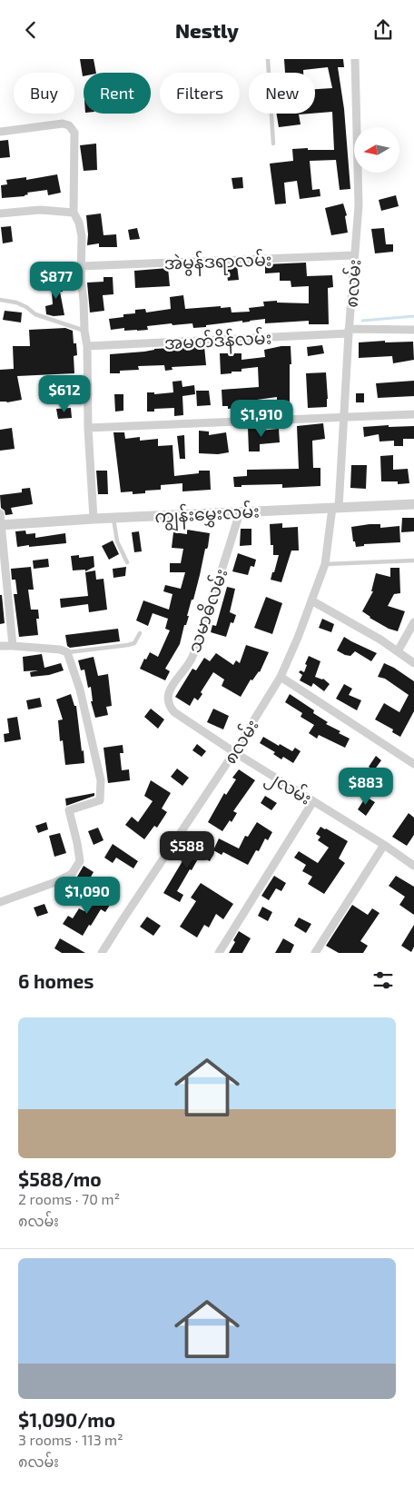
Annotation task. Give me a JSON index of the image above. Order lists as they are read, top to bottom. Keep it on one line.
{"streets":{"street":["အဲမွန်ဒရာလမ်း","၈လမ်း","အမတ်ဒိန်လမ်း","ကျွန်းမွှေးလမ်း","သမာဓိလမ်း","၂လမ်း"]},"crossings":[["အဲမွန်ဒရာလမ်း","၈လမ်း"],["၈လမ်း","အမတ်ဒိန်လမ်း"],["၈လမ်း","ကျွန်းမွှေးလမ်း"],["၈လမ်း","သမာဓိလမ်း"],["၈လမ်း","၂လမ်း"],["ကျွန်းမွှေးလမ်း","သမာဓိလမ်း"],["သမာဓိလမ်း","၂လမ်း"]],"north":"left","page":{"header":"Nestly","chip":["Buy","Rent","Filters","New"],"price":["$877","$612","$1,910","$883","$588","$1,090"],"heading":"6 homes","list":[{"name":"$588/mo","note":"2 rooms · 70 m² · ၈လမ်း"},{"name":"$1,090/mo","note":"3 rooms · 113 m² · ၈လမ်း"}]}}
